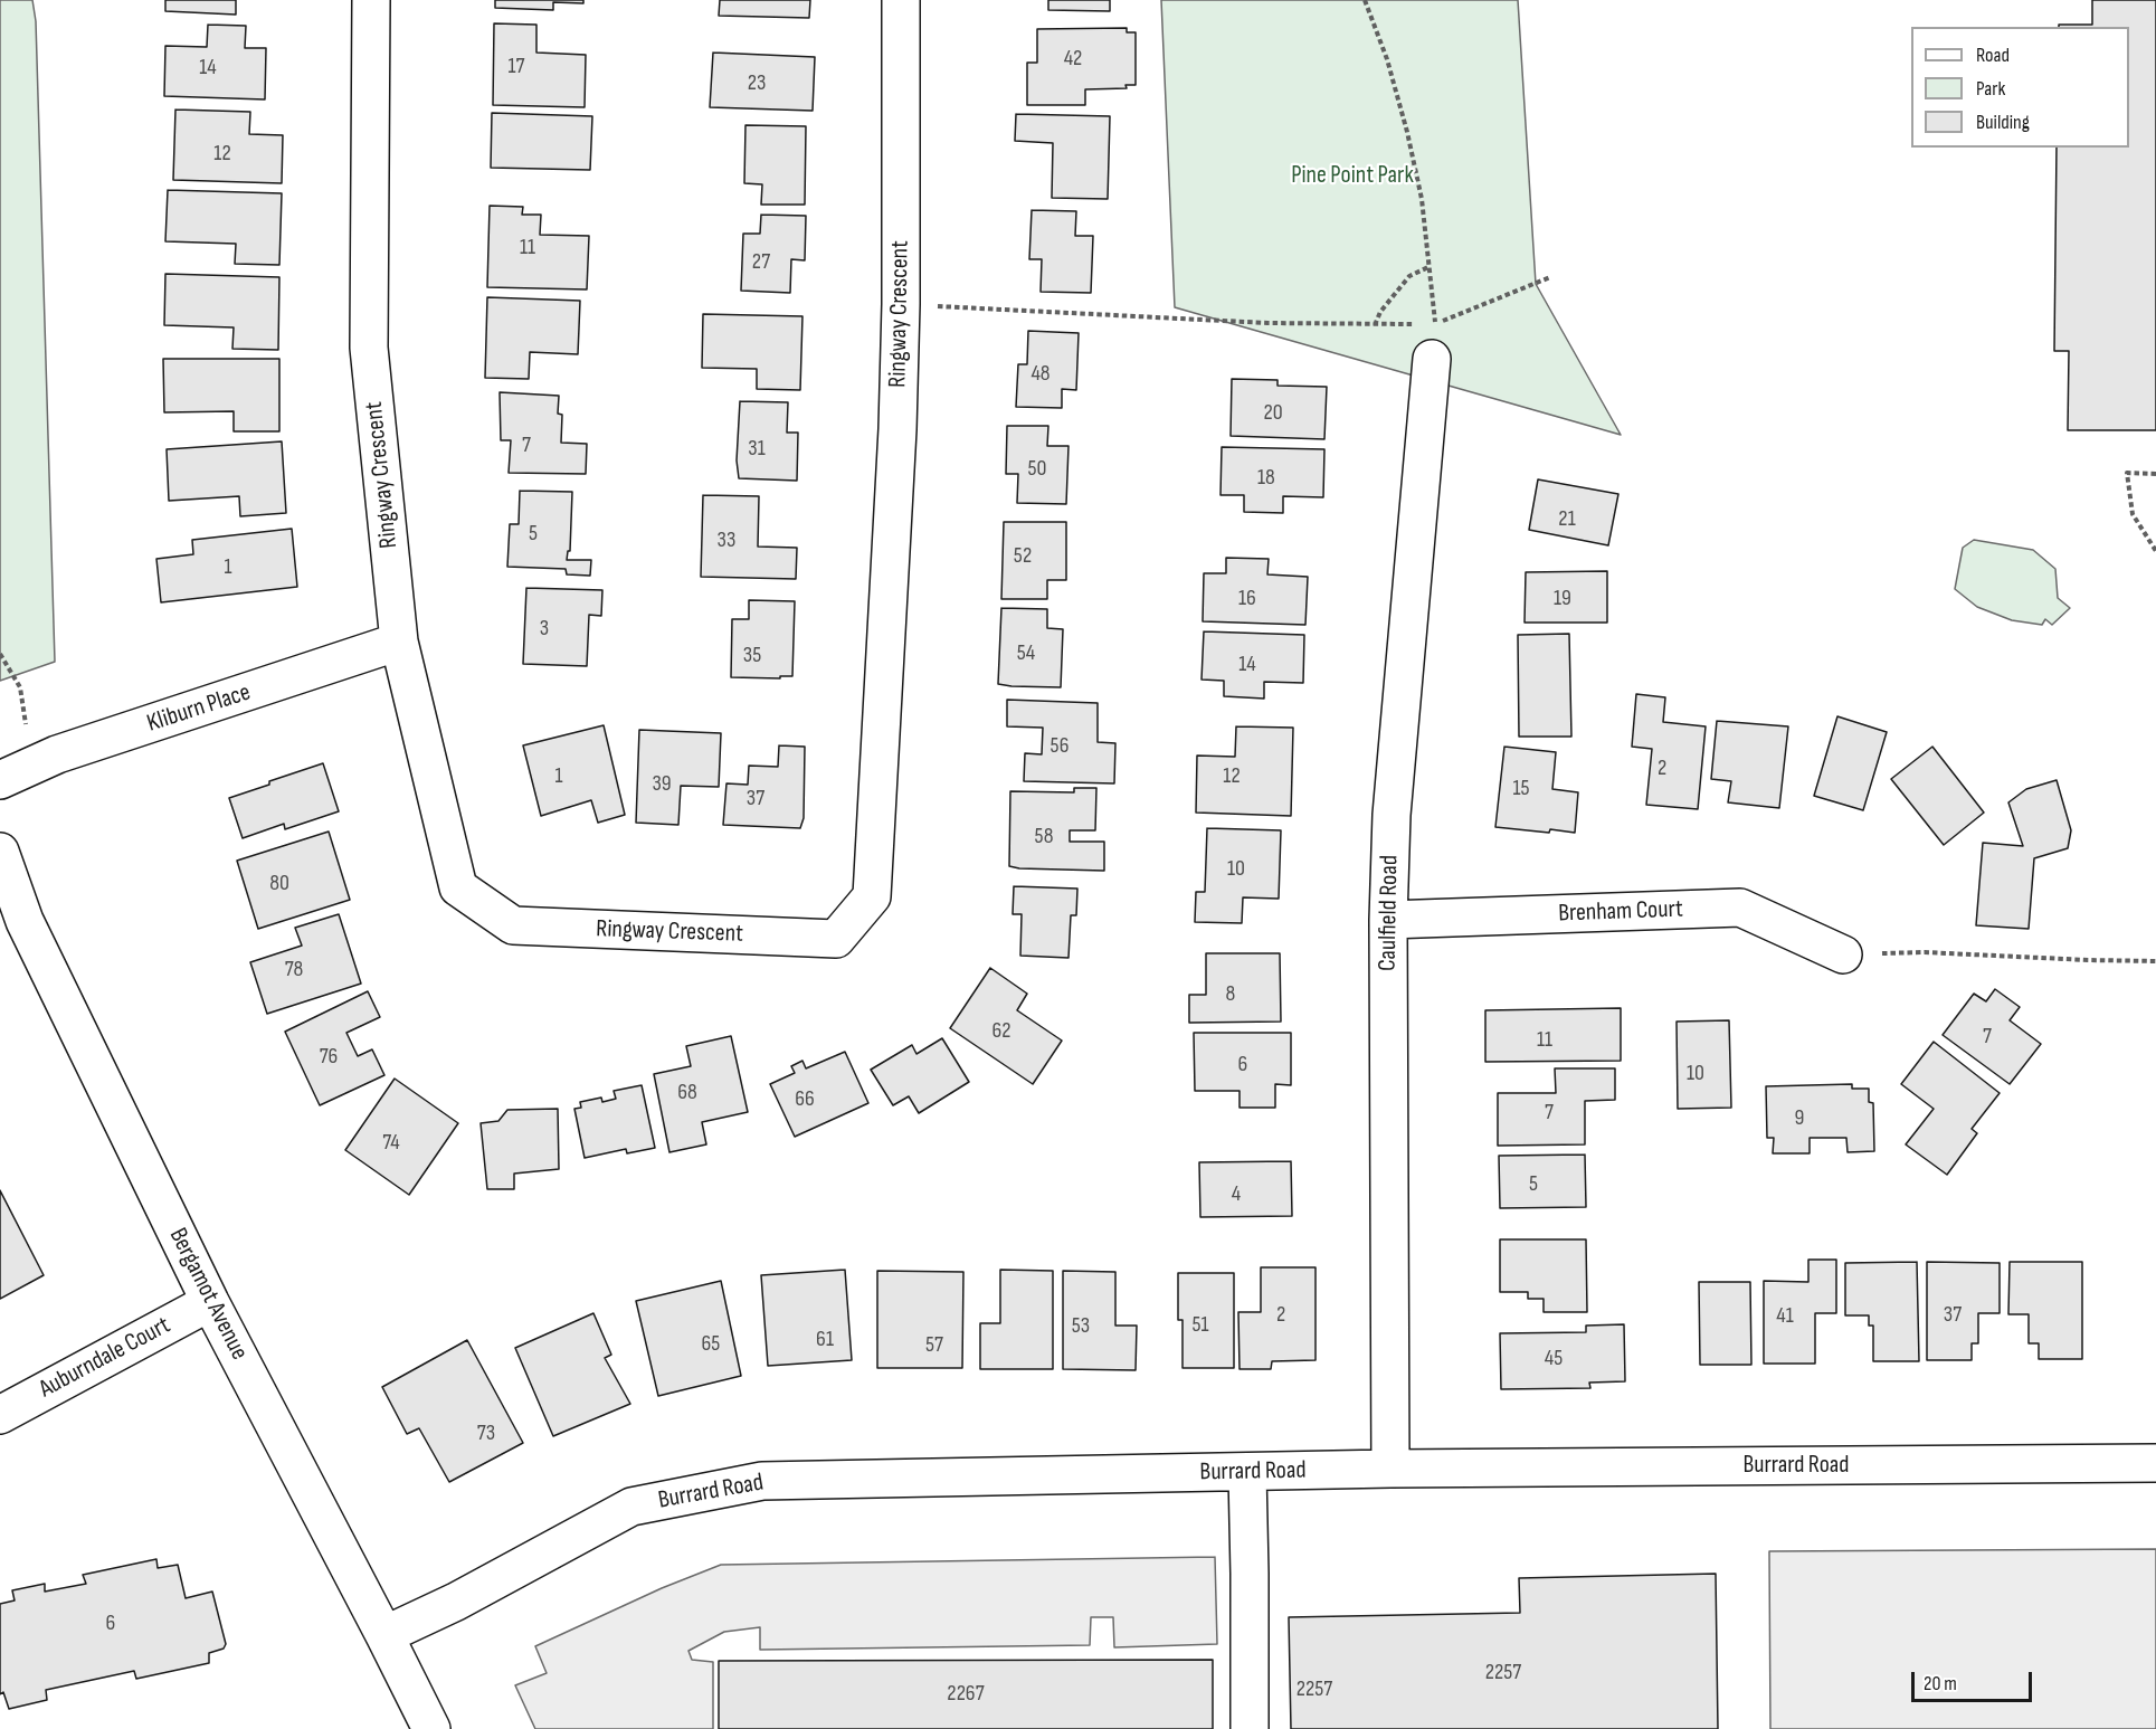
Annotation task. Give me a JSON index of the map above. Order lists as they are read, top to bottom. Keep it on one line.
{"streets":{"street":["Ringway Crescent","Kliburn Place","Brenham Court","Caulfield Road","Bergamot Avenue","Auburndale Court","Burrard Road"]},"crossings":[["Ringway Crescent","Kliburn Place"],["Brenham Court","Caulfield Road"],["Caulfield Road","Burrard Road"],["Bergamot Avenue","Auburndale Court"],["Bergamot Avenue","Burrard Road"]],"parks":["Pine Point Park"],"house_numbers":["42","17","14","23","12","11","27","48","20","7","31","50","18","21","5","33","52","1","16","19","3","54","35","14","56","2","1","12","39","15","37","58","10","80","78","8","62","7","11","76","6","10","68","66","7","9","74","5","4","2","37","41","51","53","61","65","57","45","73","6","2257","2257","2267"],"legend":["Road","Park","Building"],"scale_bar":"20 m"}
